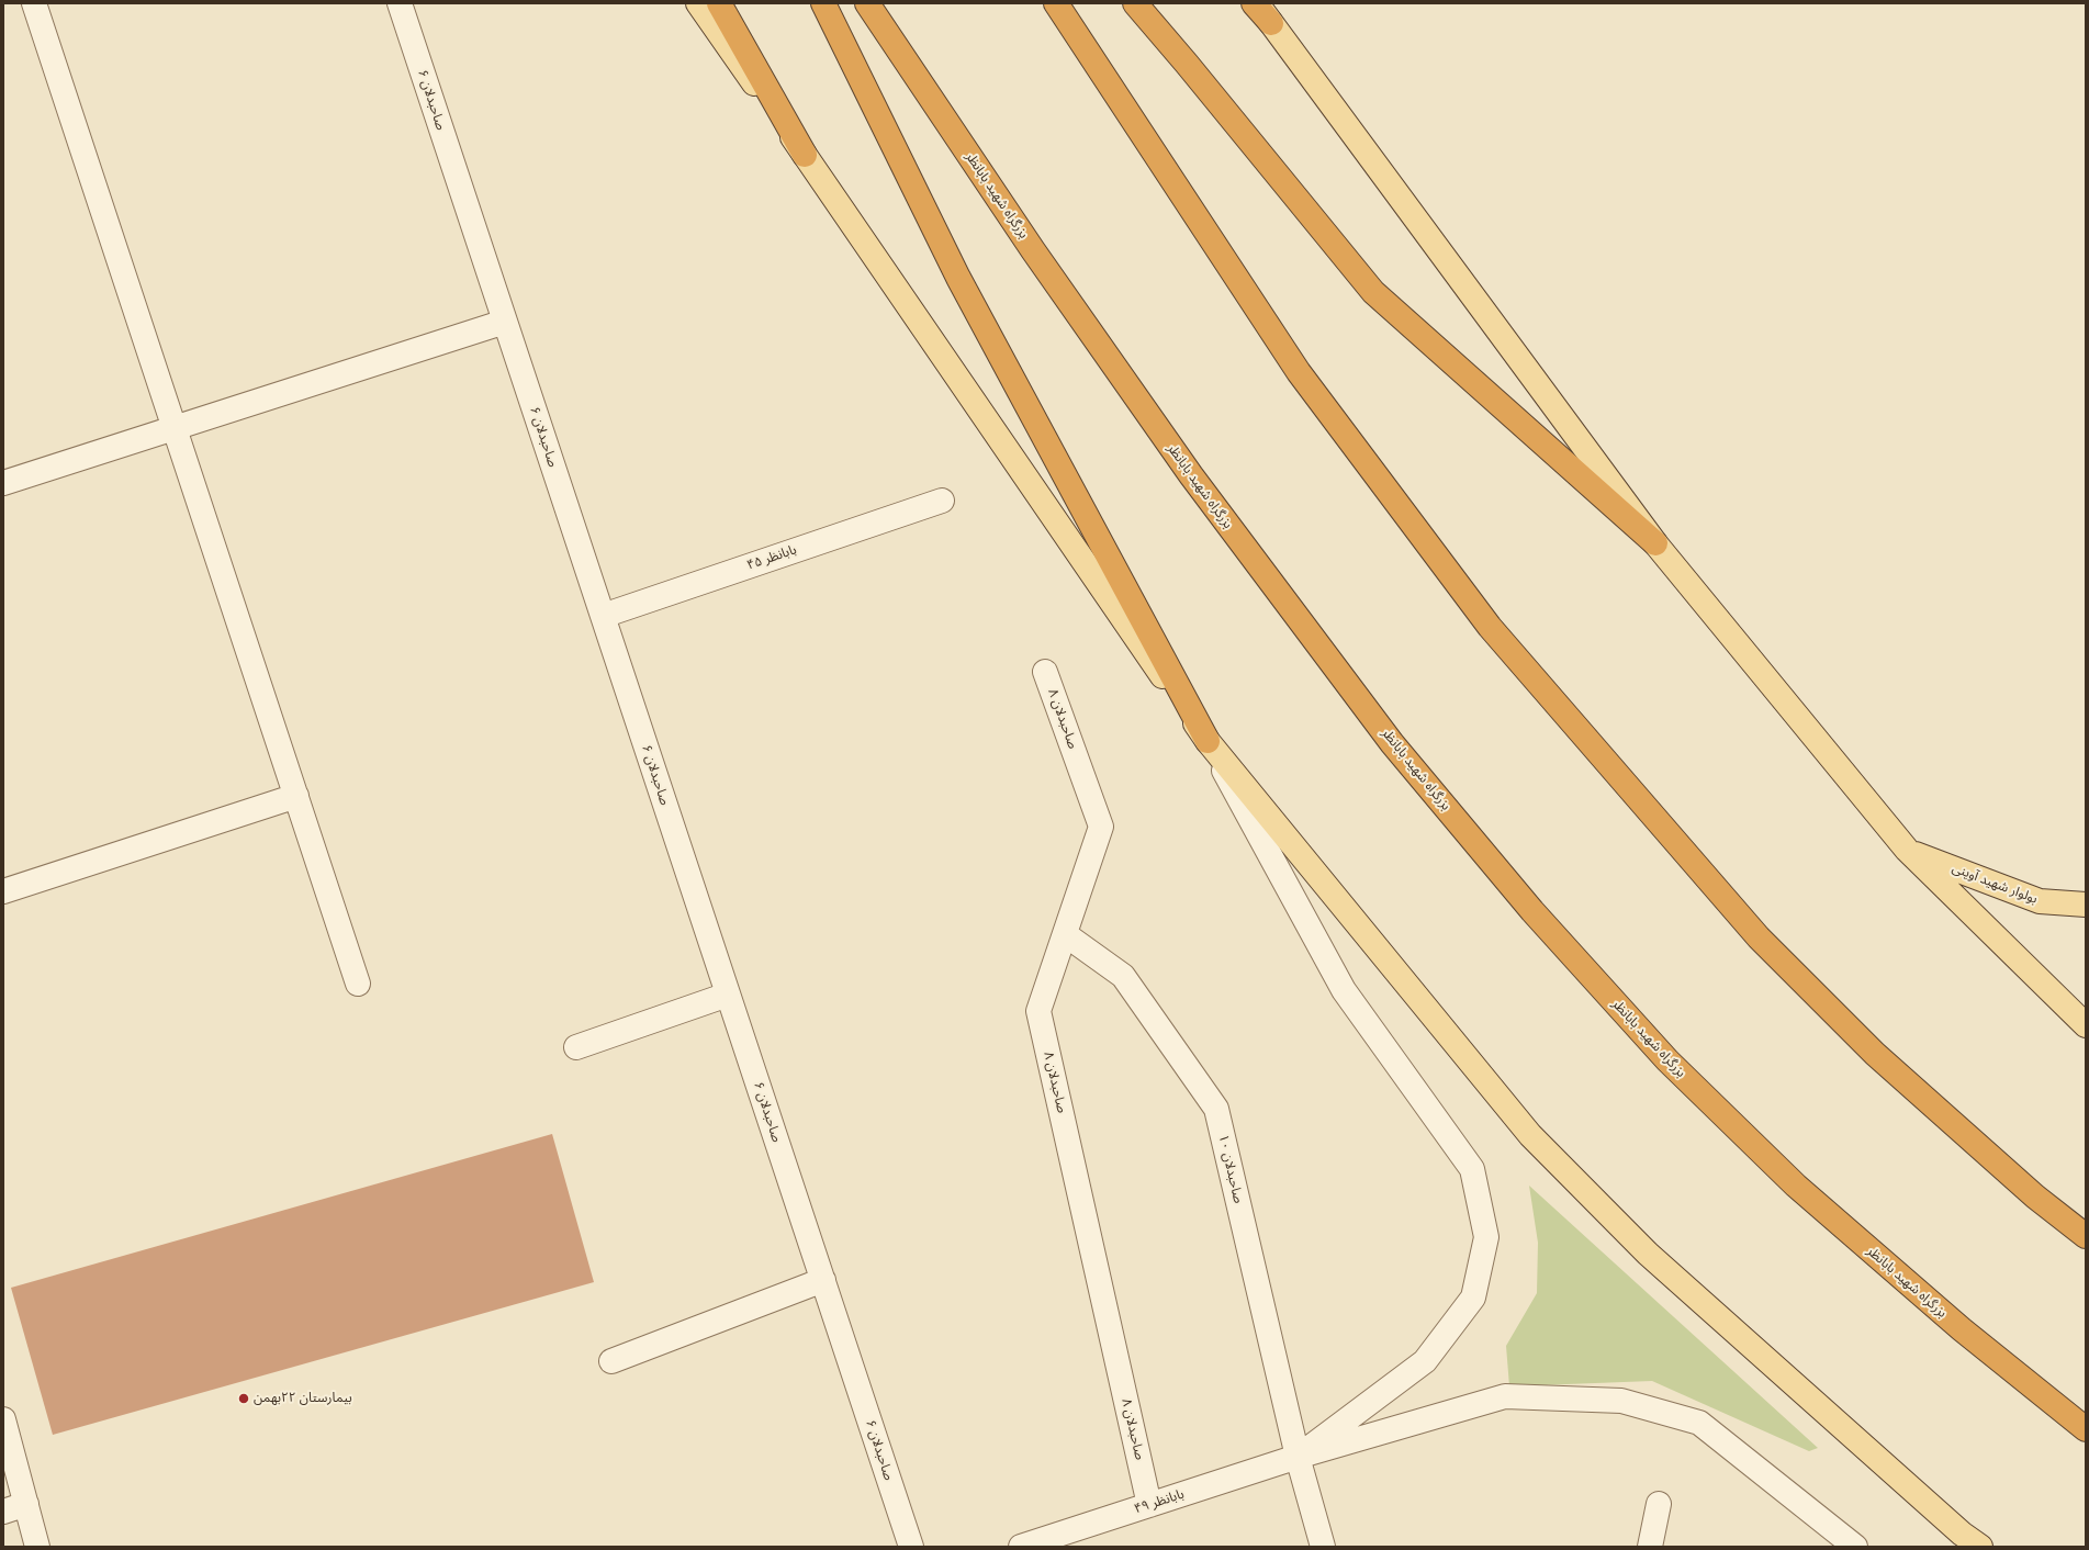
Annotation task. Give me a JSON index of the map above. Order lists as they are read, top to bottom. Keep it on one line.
{"streets":{"highway":["بزرگراه شهید بابانظر"],"main road":["بولوار شهید آوینی"],"street":["صاحبدلان ۶","بابانظر ۴۵","صاحبدلان ۸","صاحبدلان ۱۰","بابانظر ۴۹"]},"crossings":[["صاحبدلان ۶","بابانظر ۴۵"],["صاحبدلان ۸","صاحبدلان ۱۰"],["صاحبدلان ۸","بابانظر ۴۹"],["صاحبدلان ۱۰","بابانظر ۴۹"]],"places":["بيمارستان ٢٢بهمن"]}
